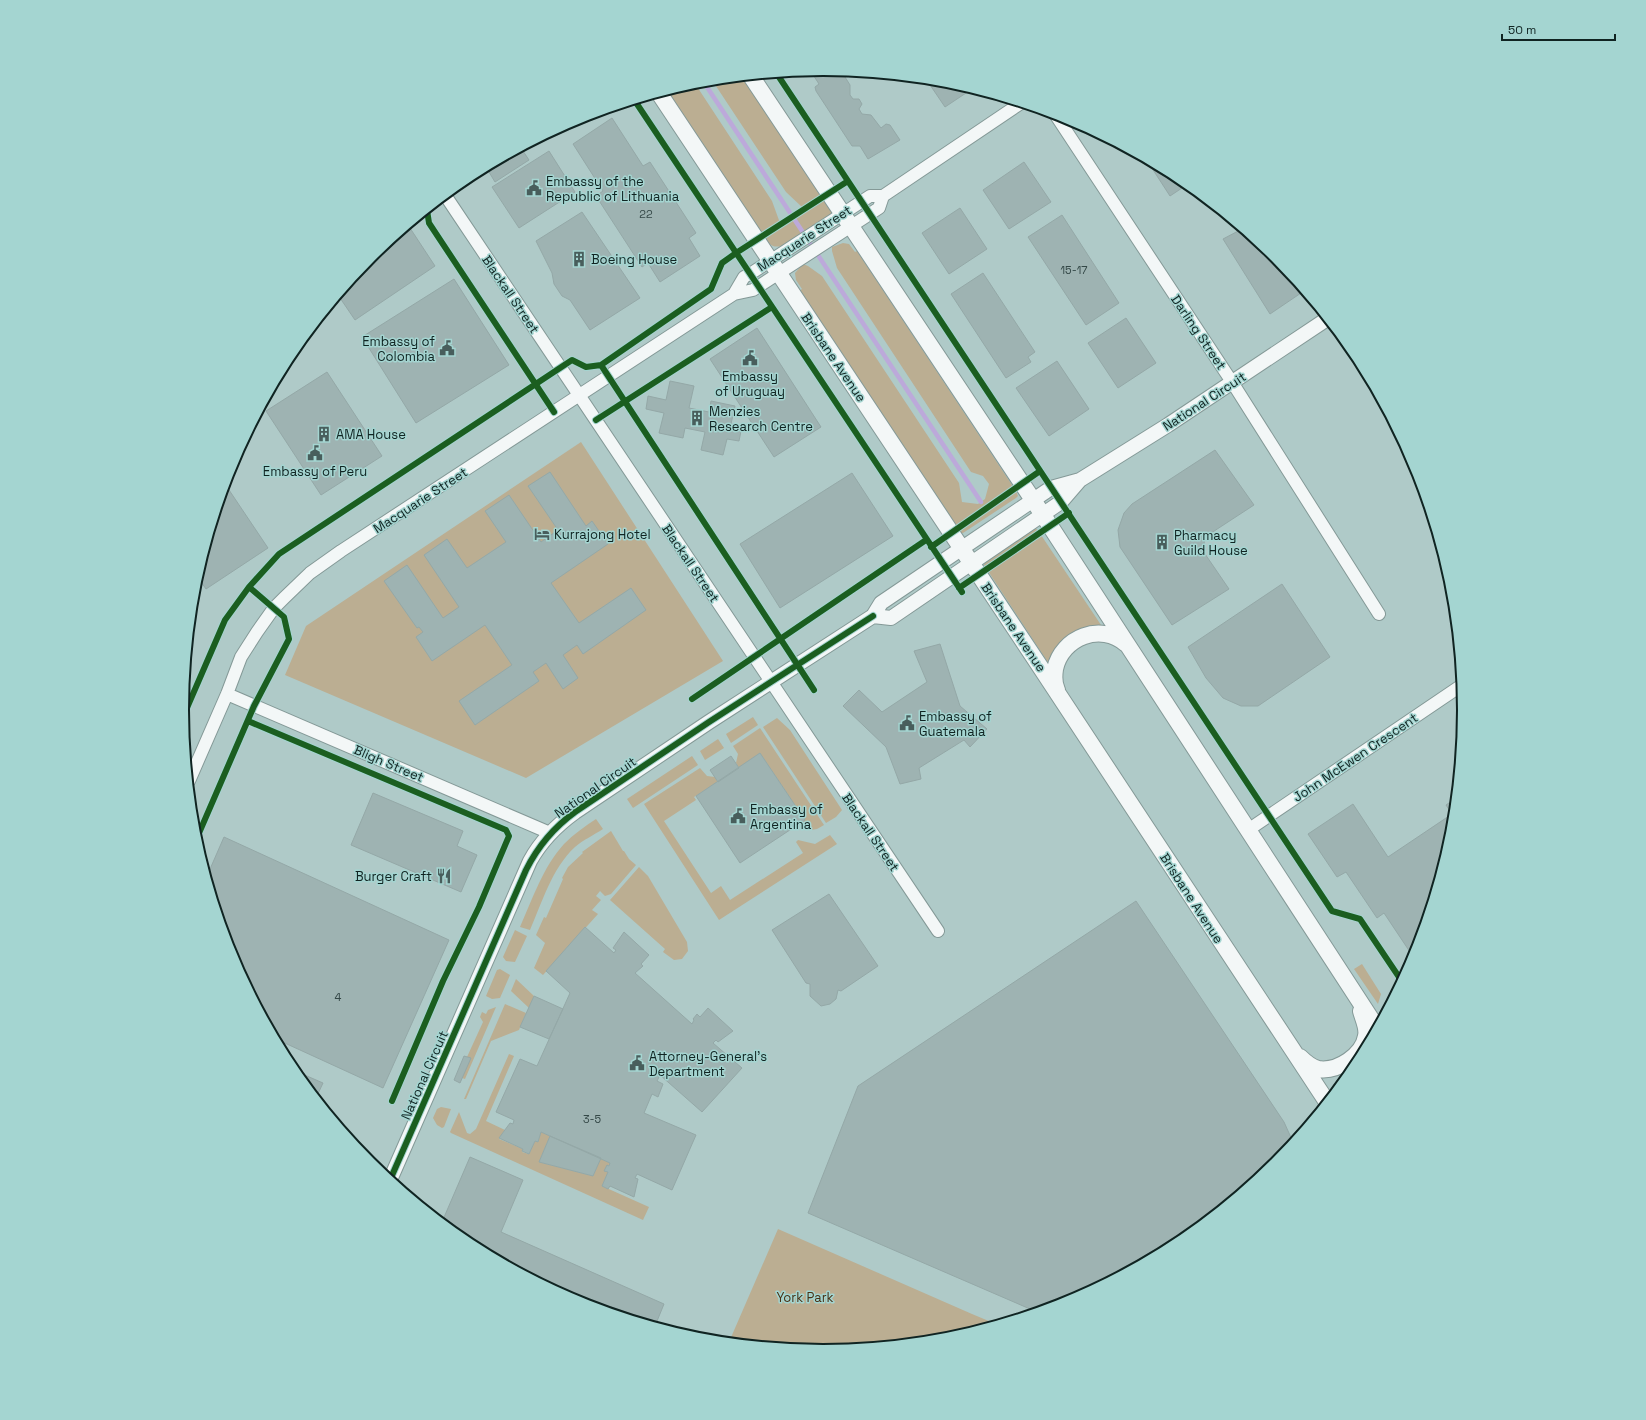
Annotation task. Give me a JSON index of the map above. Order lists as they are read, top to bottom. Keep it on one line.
{"streets":{"main road":["Brisbane Avenue"],"street":["Macquarie Street","Blackall Street","Darling Street","National Circuit","John McEwen Crescent","Bligh Street"]},"crossings":[["Macquarie Street","Blackall Street"],["Macquarie Street","Brisbane Avenue"],["Macquarie Street","Bligh Street"],["Blackall Street","National Circuit"],["Darling Street","National Circuit"],["Brisbane Avenue","National Circuit"],["National Circuit","Bligh Street"]],"parks":["York Park"],"places":{"public building":["Embassy of the Republic of Lithuania","Embassy of Colombia","Embassy of Uruguay","Embassy of Peru","Embassy of Guatemala","Embassy of Argentina","Attorney-General’s Department"],"building":["Boeing House","Menzies Research Centre","AMA House","Pharmacy Guild House"],"hotel":["Kurrajong Hotel"],"restaurant":["Burger Craft"]},"house_numbers":["22","15-17","4","3-5"],"scale_bar":"50 m"}
